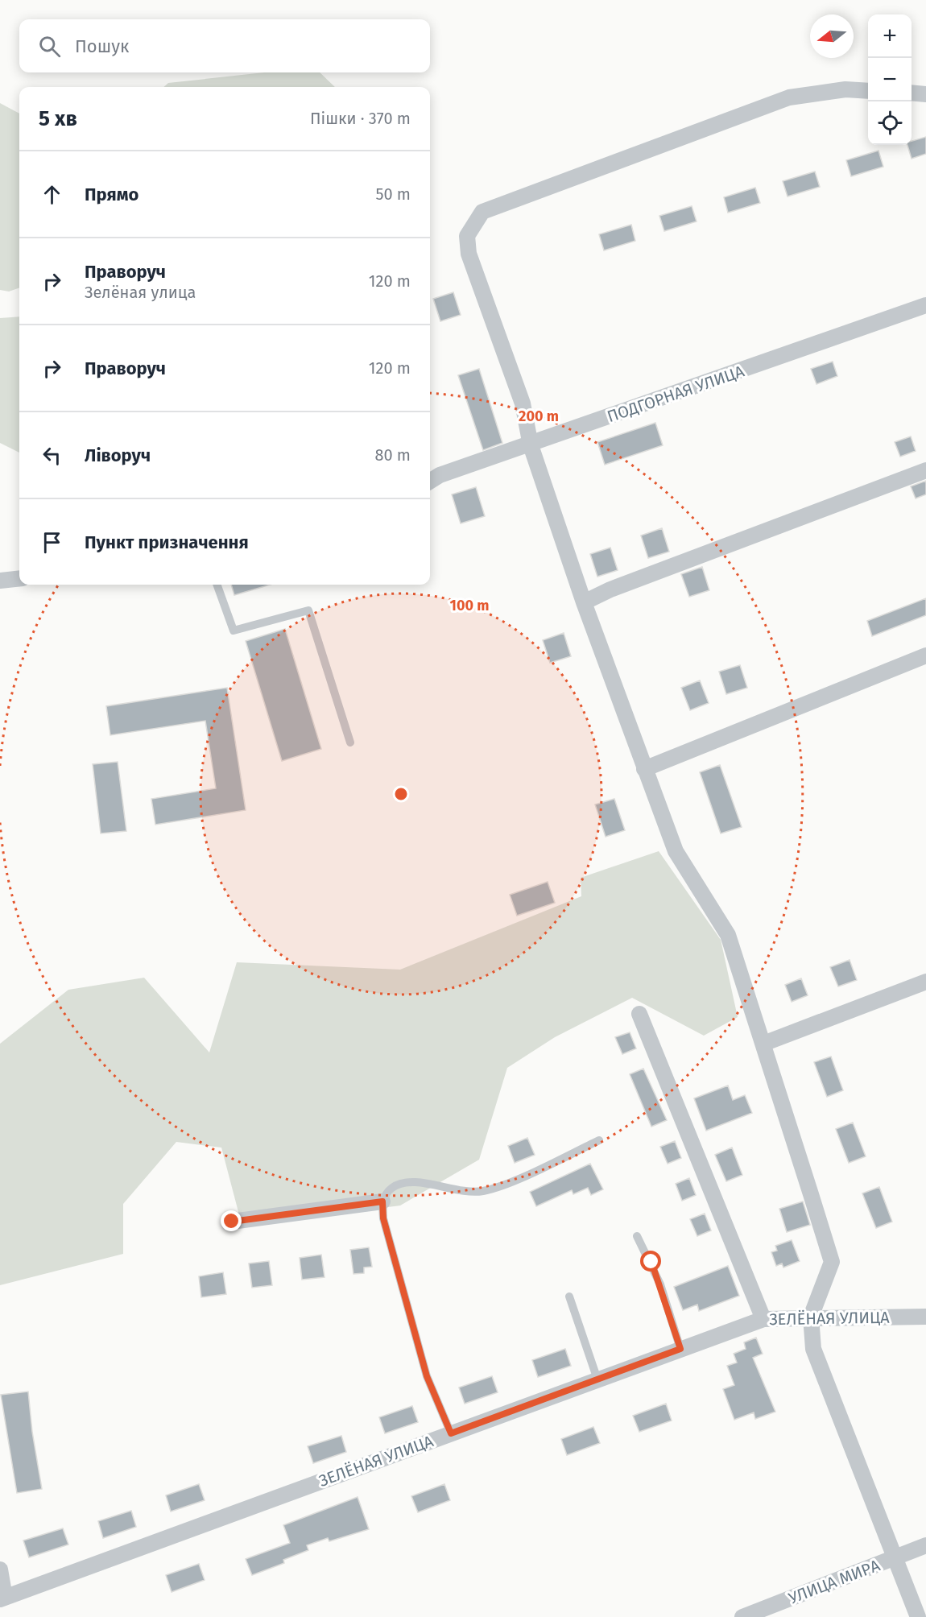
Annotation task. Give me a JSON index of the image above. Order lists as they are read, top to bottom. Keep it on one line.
{"streets":{"street":["ПОДГОРНАЯ УЛИЦА","ЗЕЛЁНАЯ УЛИЦА","УЛИЦА МИРA"]},"north":"left","page":{"map_buttons":["+","−"],"search":"Пошук","heading":["5 хв","Пішки · 370 m"],"list":[["Прямо","50 m"],["Праворуч","Зелёная улица","120 m"],["Праворуч","120 m"],["Ліворуч","80 m"],"Пункт призначення"]},"rings":["200 m","100 m"]}
